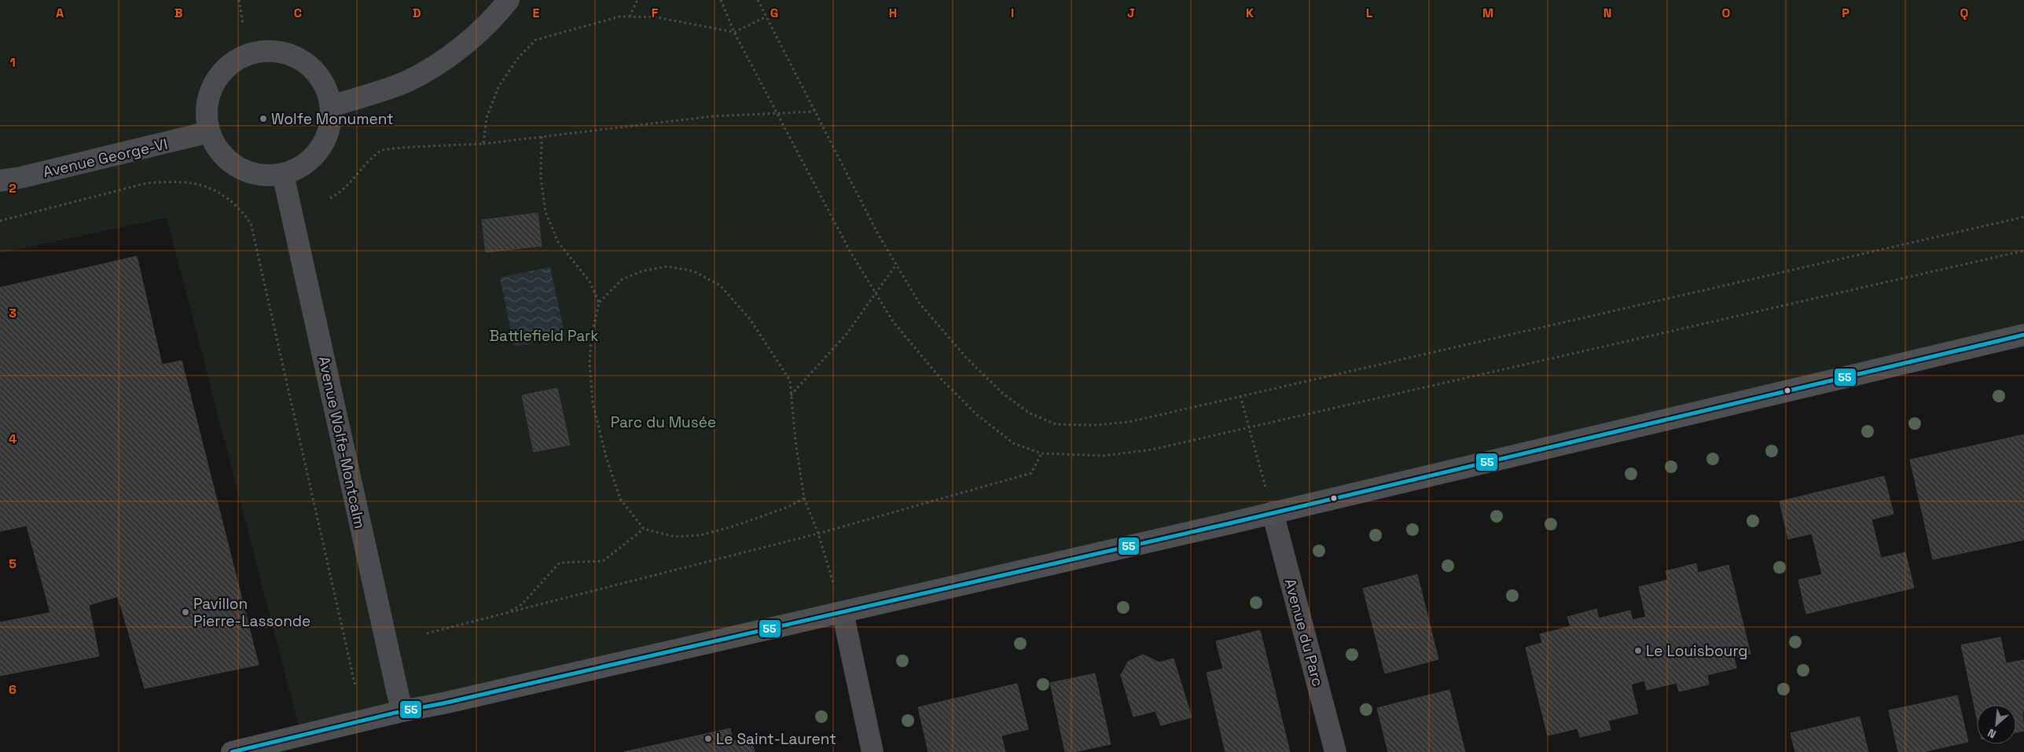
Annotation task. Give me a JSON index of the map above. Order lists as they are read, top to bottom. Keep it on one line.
{"streets":{"street":["Avenue George-VI","Avenue Wolfe-Montcalm","Avenue du Parc"]},"crossings":[["Avenue George-VI","Avenue Wolfe-Montcalm"]],"parks":["Battlefield Park","Parc du Musée"],"places":["Wolfe Monument","Pavillon Pierre-Lassonde","Le Louisbourg","Le Saint-Laurent"],"lines":["transit line 55"],"north":"bottom left","grid":{"columns":["A","B","C","D","E","F","G","H","I","J","K","L","M","N","O","P","Q"],"rows":["1","2","3","4","5","6"]}}
